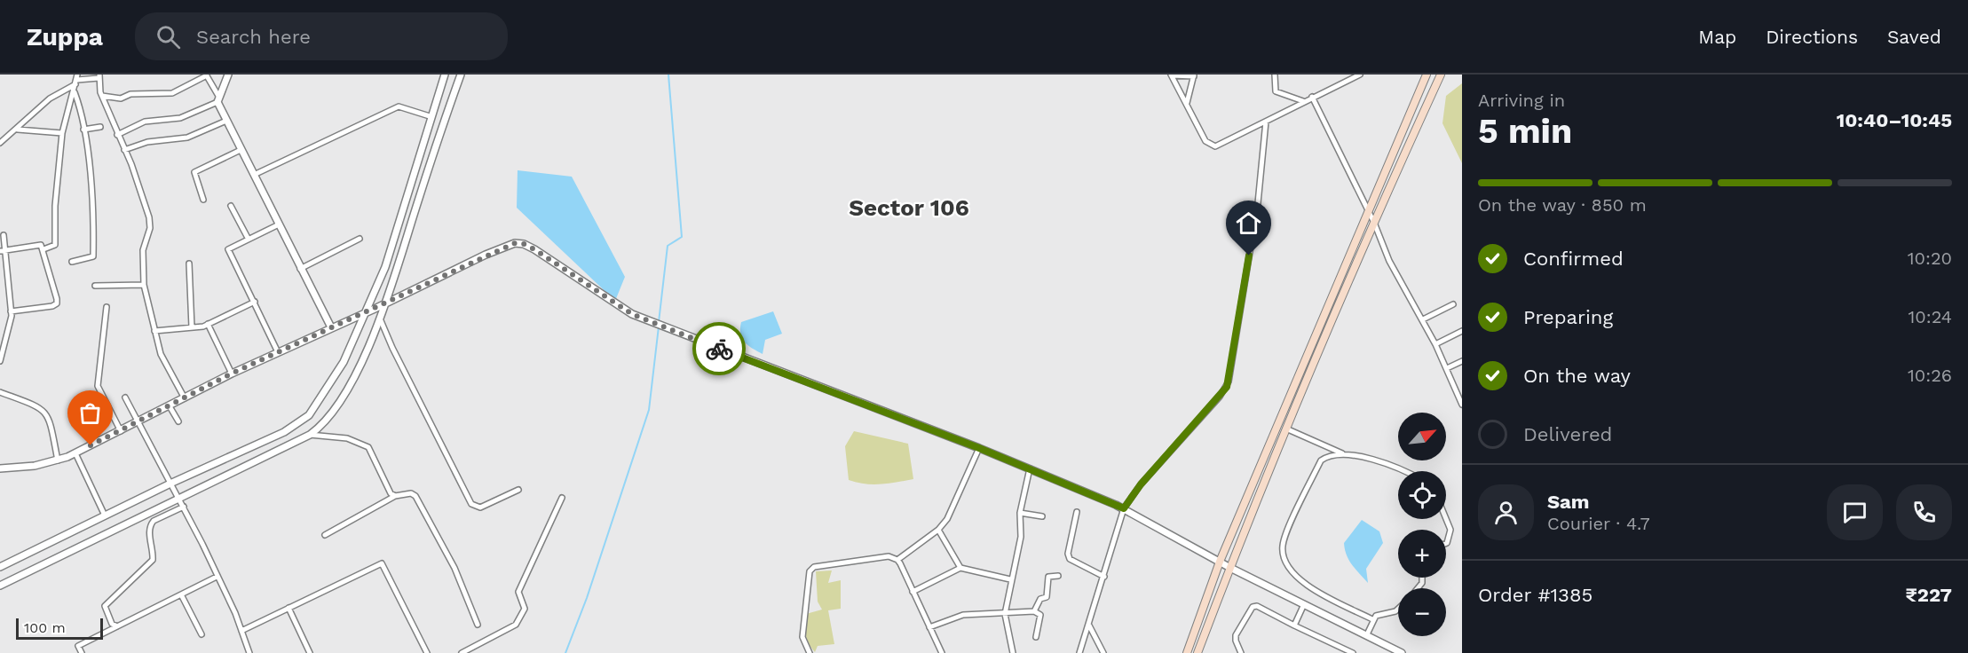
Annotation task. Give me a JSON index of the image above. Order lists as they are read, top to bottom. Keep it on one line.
{"districts":["Sector 106"],"scale_bar":"100 m","north":"top right","page":{"header":"Zuppa","search":"Search here","nav":["Map","Directions","Saved"],"heading":["5 min","Arriving in","10:40–10:45"],"panel":["Sam","Courier · 4.7","Order #1385","₹227"],"bar":"On the way · 850 m","list":[["Confirmed","10:20"],["Preparing","10:24"],["On the way","10:26"],"Delivered"],"map_buttons":["+","−"],"scale":"100 m"}}
